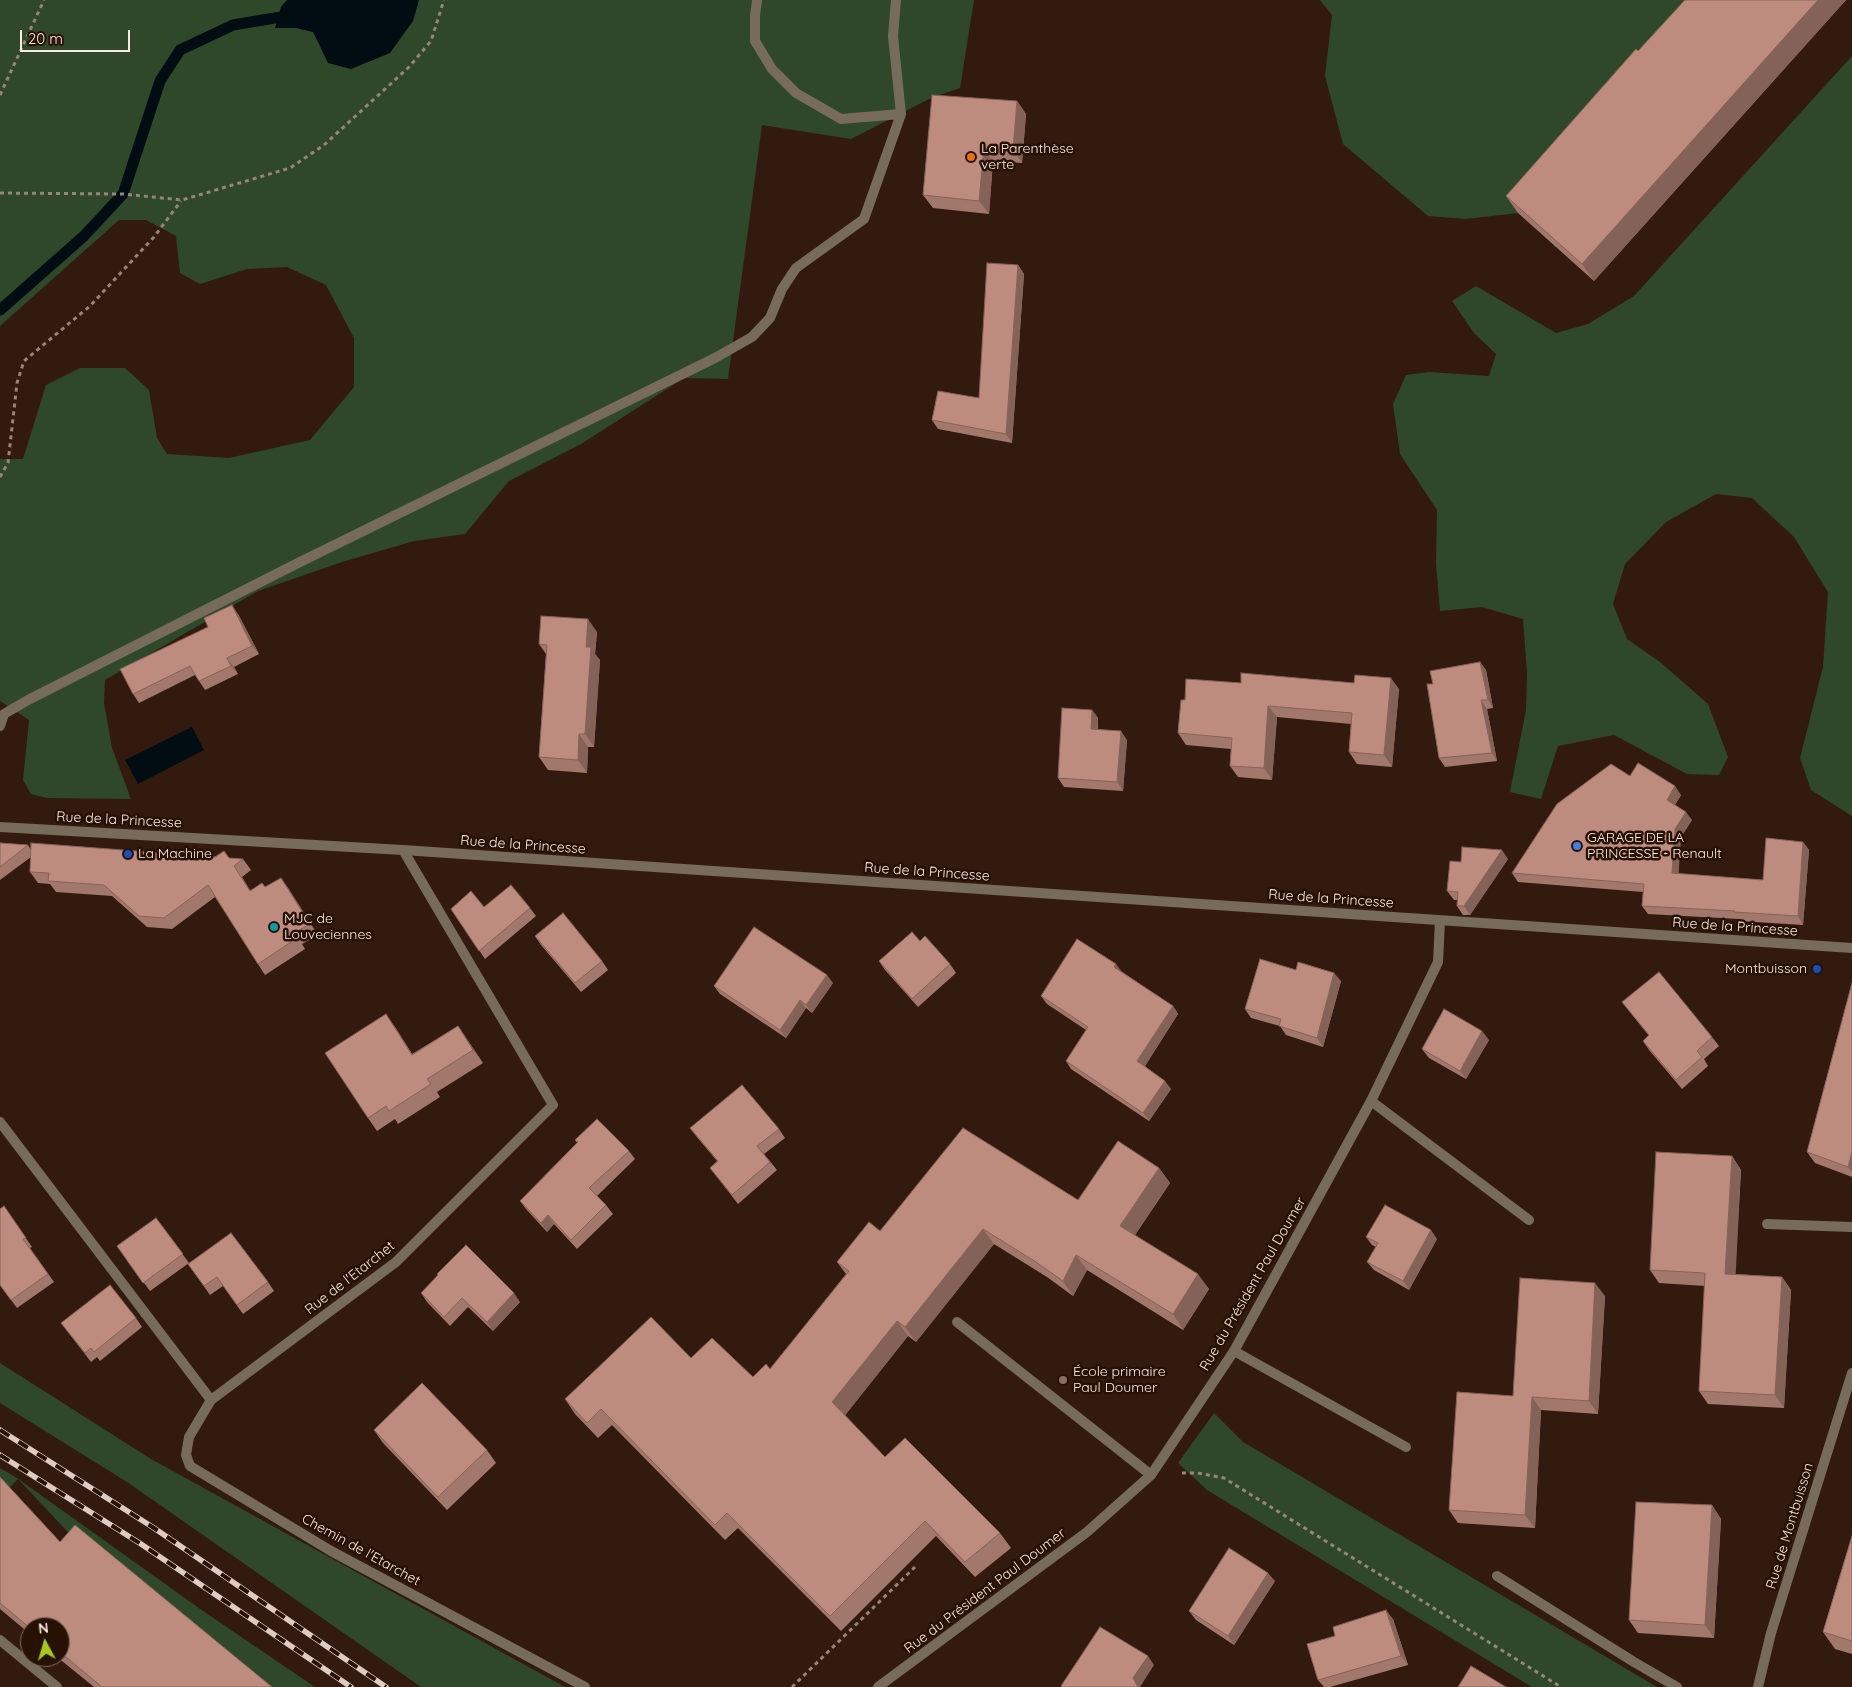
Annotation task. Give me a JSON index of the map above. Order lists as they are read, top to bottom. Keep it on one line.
{"streets":{"street":["Rue de la Princesse","Rue de l'Etarchet","Rue du Président Paul Doumer","Rue de Montbuisson","Chemin de l'Etarchet"]},"crossings":[["Rue de la Princesse","Rue de l'Etarchet"],["Rue de la Princesse","Rue du Président Paul Doumer"],["Rue de l'Etarchet","Chemin de l'Etarchet"]],"places":["La Parenthèse verte","GARAGE DE LA PRINCESSE - Renault","La Machine","MJC de Louveciennes","Montbuisson","École primaire Paul Doumer"],"scale_bar":"20 m","north":"top"}
